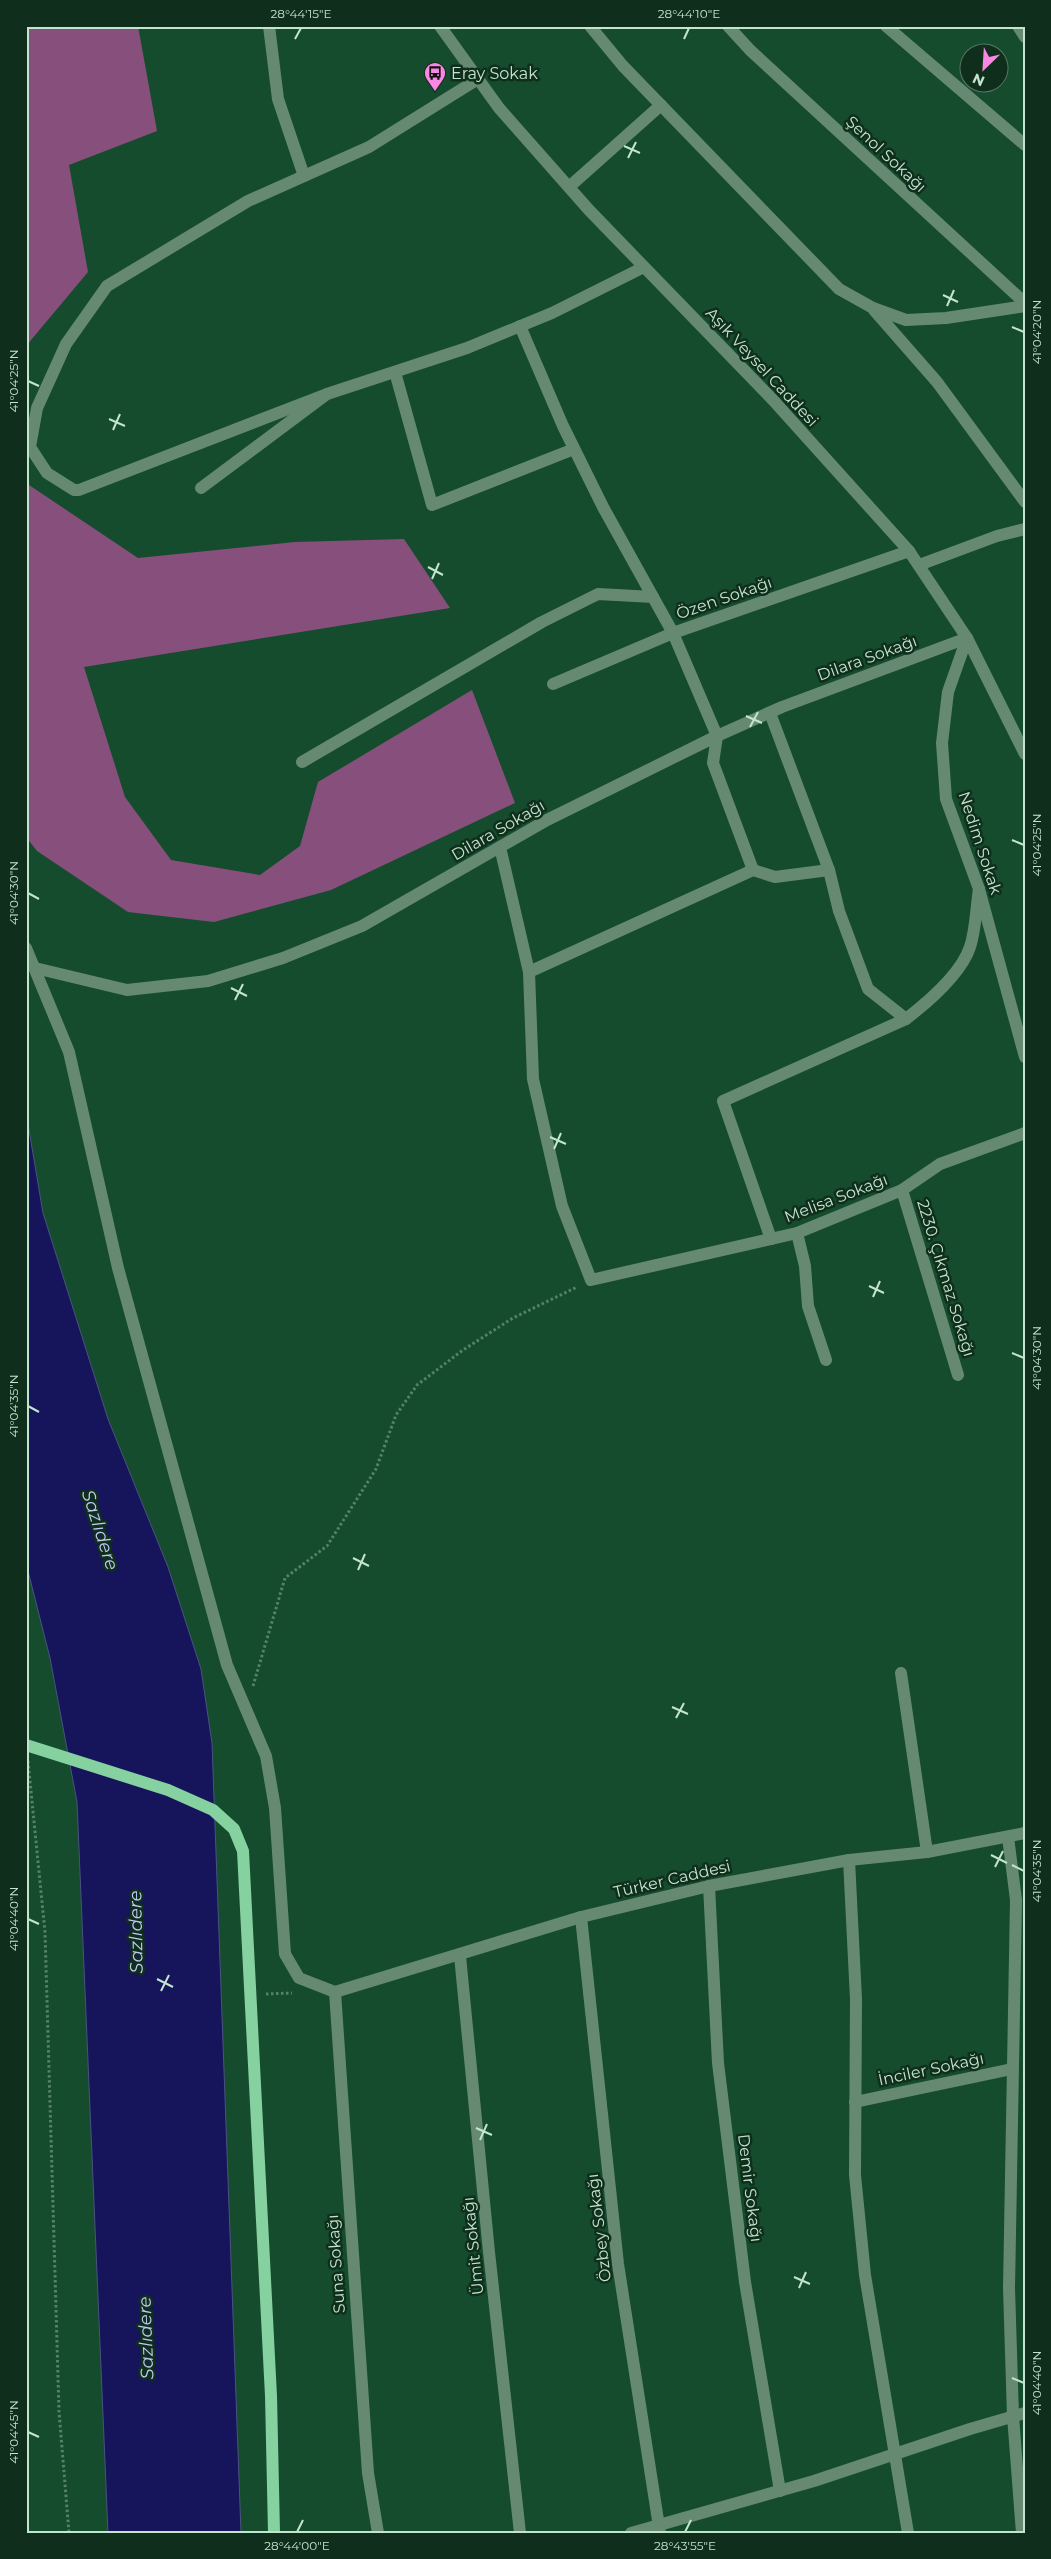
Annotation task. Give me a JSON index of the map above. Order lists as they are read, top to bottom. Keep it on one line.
{"streets":{"street":["Şenol Sokağı","Aşık Veysel Caddesi","Özen Sokağı","Dilara Sokağı","Nedim Sokak","Melisa Sokağı","2230. Çıkmaz Sokağı","Türker Caddesi","İnciler Sokağı","Demir Sokağı","Özbey Sokağı","Ümit Sokağı","Suna Sokağı"]},"crossings":[["Aşık Veysel Caddesi","Özen Sokağı"],["Aşık Veysel Caddesi","Dilara Sokağı"],["Aşık Veysel Caddesi","Nedim Sokak"],["Dilara Sokağı","Nedim Sokak"],["Melisa Sokağı","2230. Çıkmaz Sokağı"],["Türker Caddesi","Demir Sokağı"],["Türker Caddesi","Özbey Sokağı"],["Türker Caddesi","Ümit Sokağı"],["Türker Caddesi","Suna Sokağı"]],"water":["Sazlıdere"],"places":{"bus stop":["Eray Sokak"]},"north":"bottom left","coordinates":["28°44'15\"E","28°44'10\"E","41°04'20\"N","41°04'25\"N","41°04'30\"N","41°04'35\"N","41°04'40\"N","41°04'45\"N","28°44'00\"E","28°43'55\"E"]}
